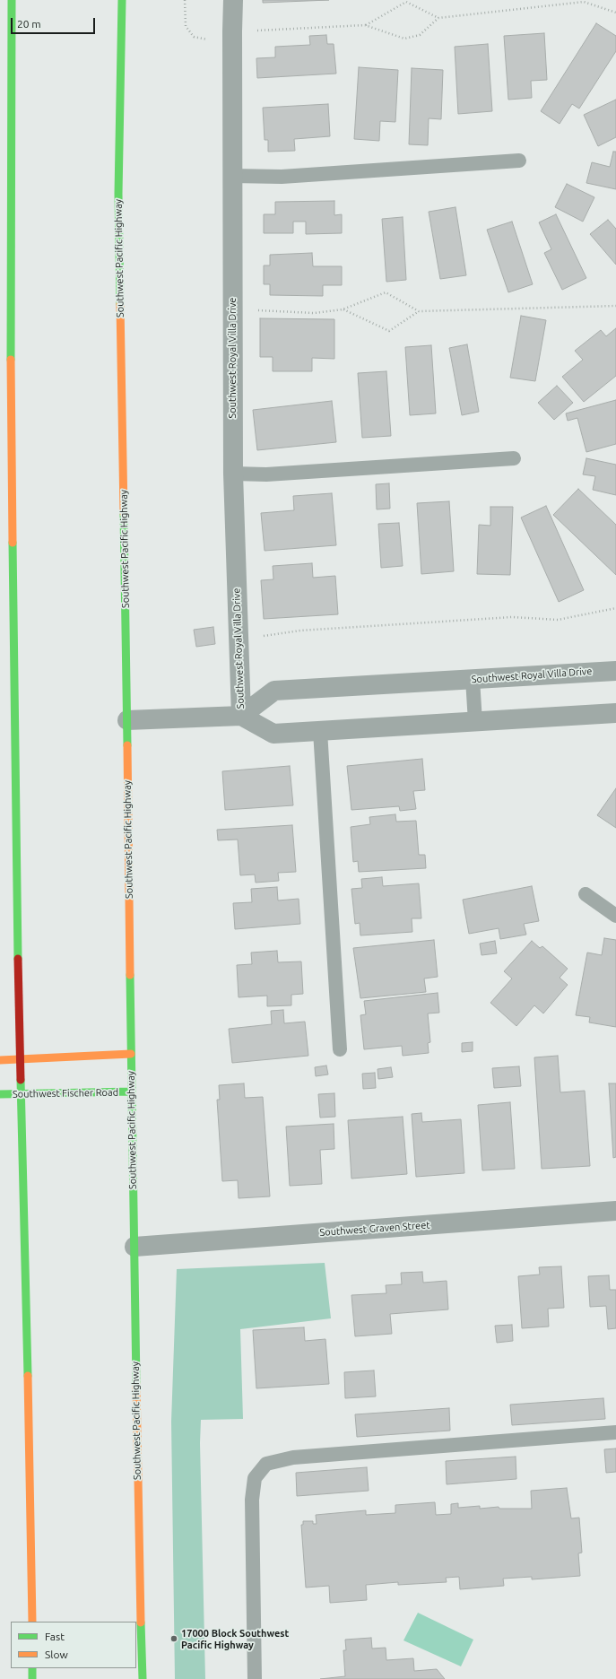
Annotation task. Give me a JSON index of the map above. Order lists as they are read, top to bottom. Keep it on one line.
{"streets":{"main road":["Southwest Pacific Highway","Southwest Fischer Road"],"street":["Southwest Royal Villa Drive","Southwest Graven Street"]},"crossings":[["Southwest Pacific Highway","Southwest Royal Villa Drive"],["Southwest Pacific Highway","Southwest Fischer Road"],["Southwest Pacific Highway","Southwest Graven Street"]],"places":["17000 Block Southwest Pacific Highway"],"legend":["Fast","Slow"],"scale_bar":"20 m"}
